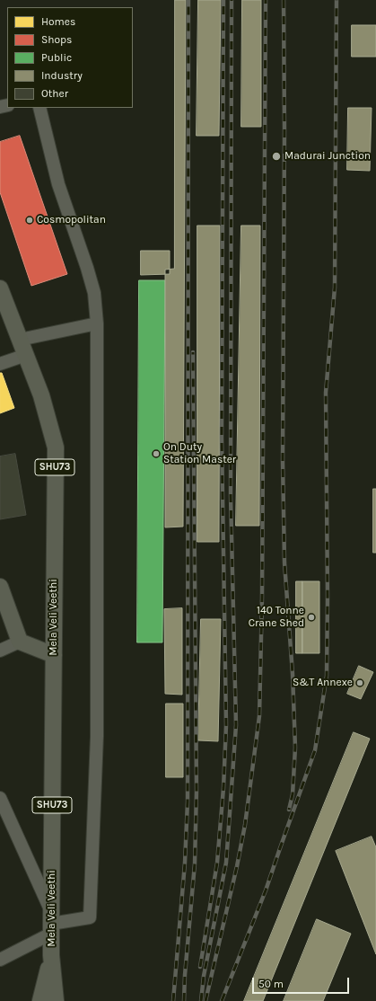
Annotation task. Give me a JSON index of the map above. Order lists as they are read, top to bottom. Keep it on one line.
{"streets":{"main road":["SHU73","Mela Veli Veethi"]},"places":["Madurai Junction","Cosmopolitan","On Duty Station Master","140 Tonne Crane Shed","S&T Annexe"],"legend":["Homes","Shops","Public","Industry","Other"],"scale_bar":"50 m"}
